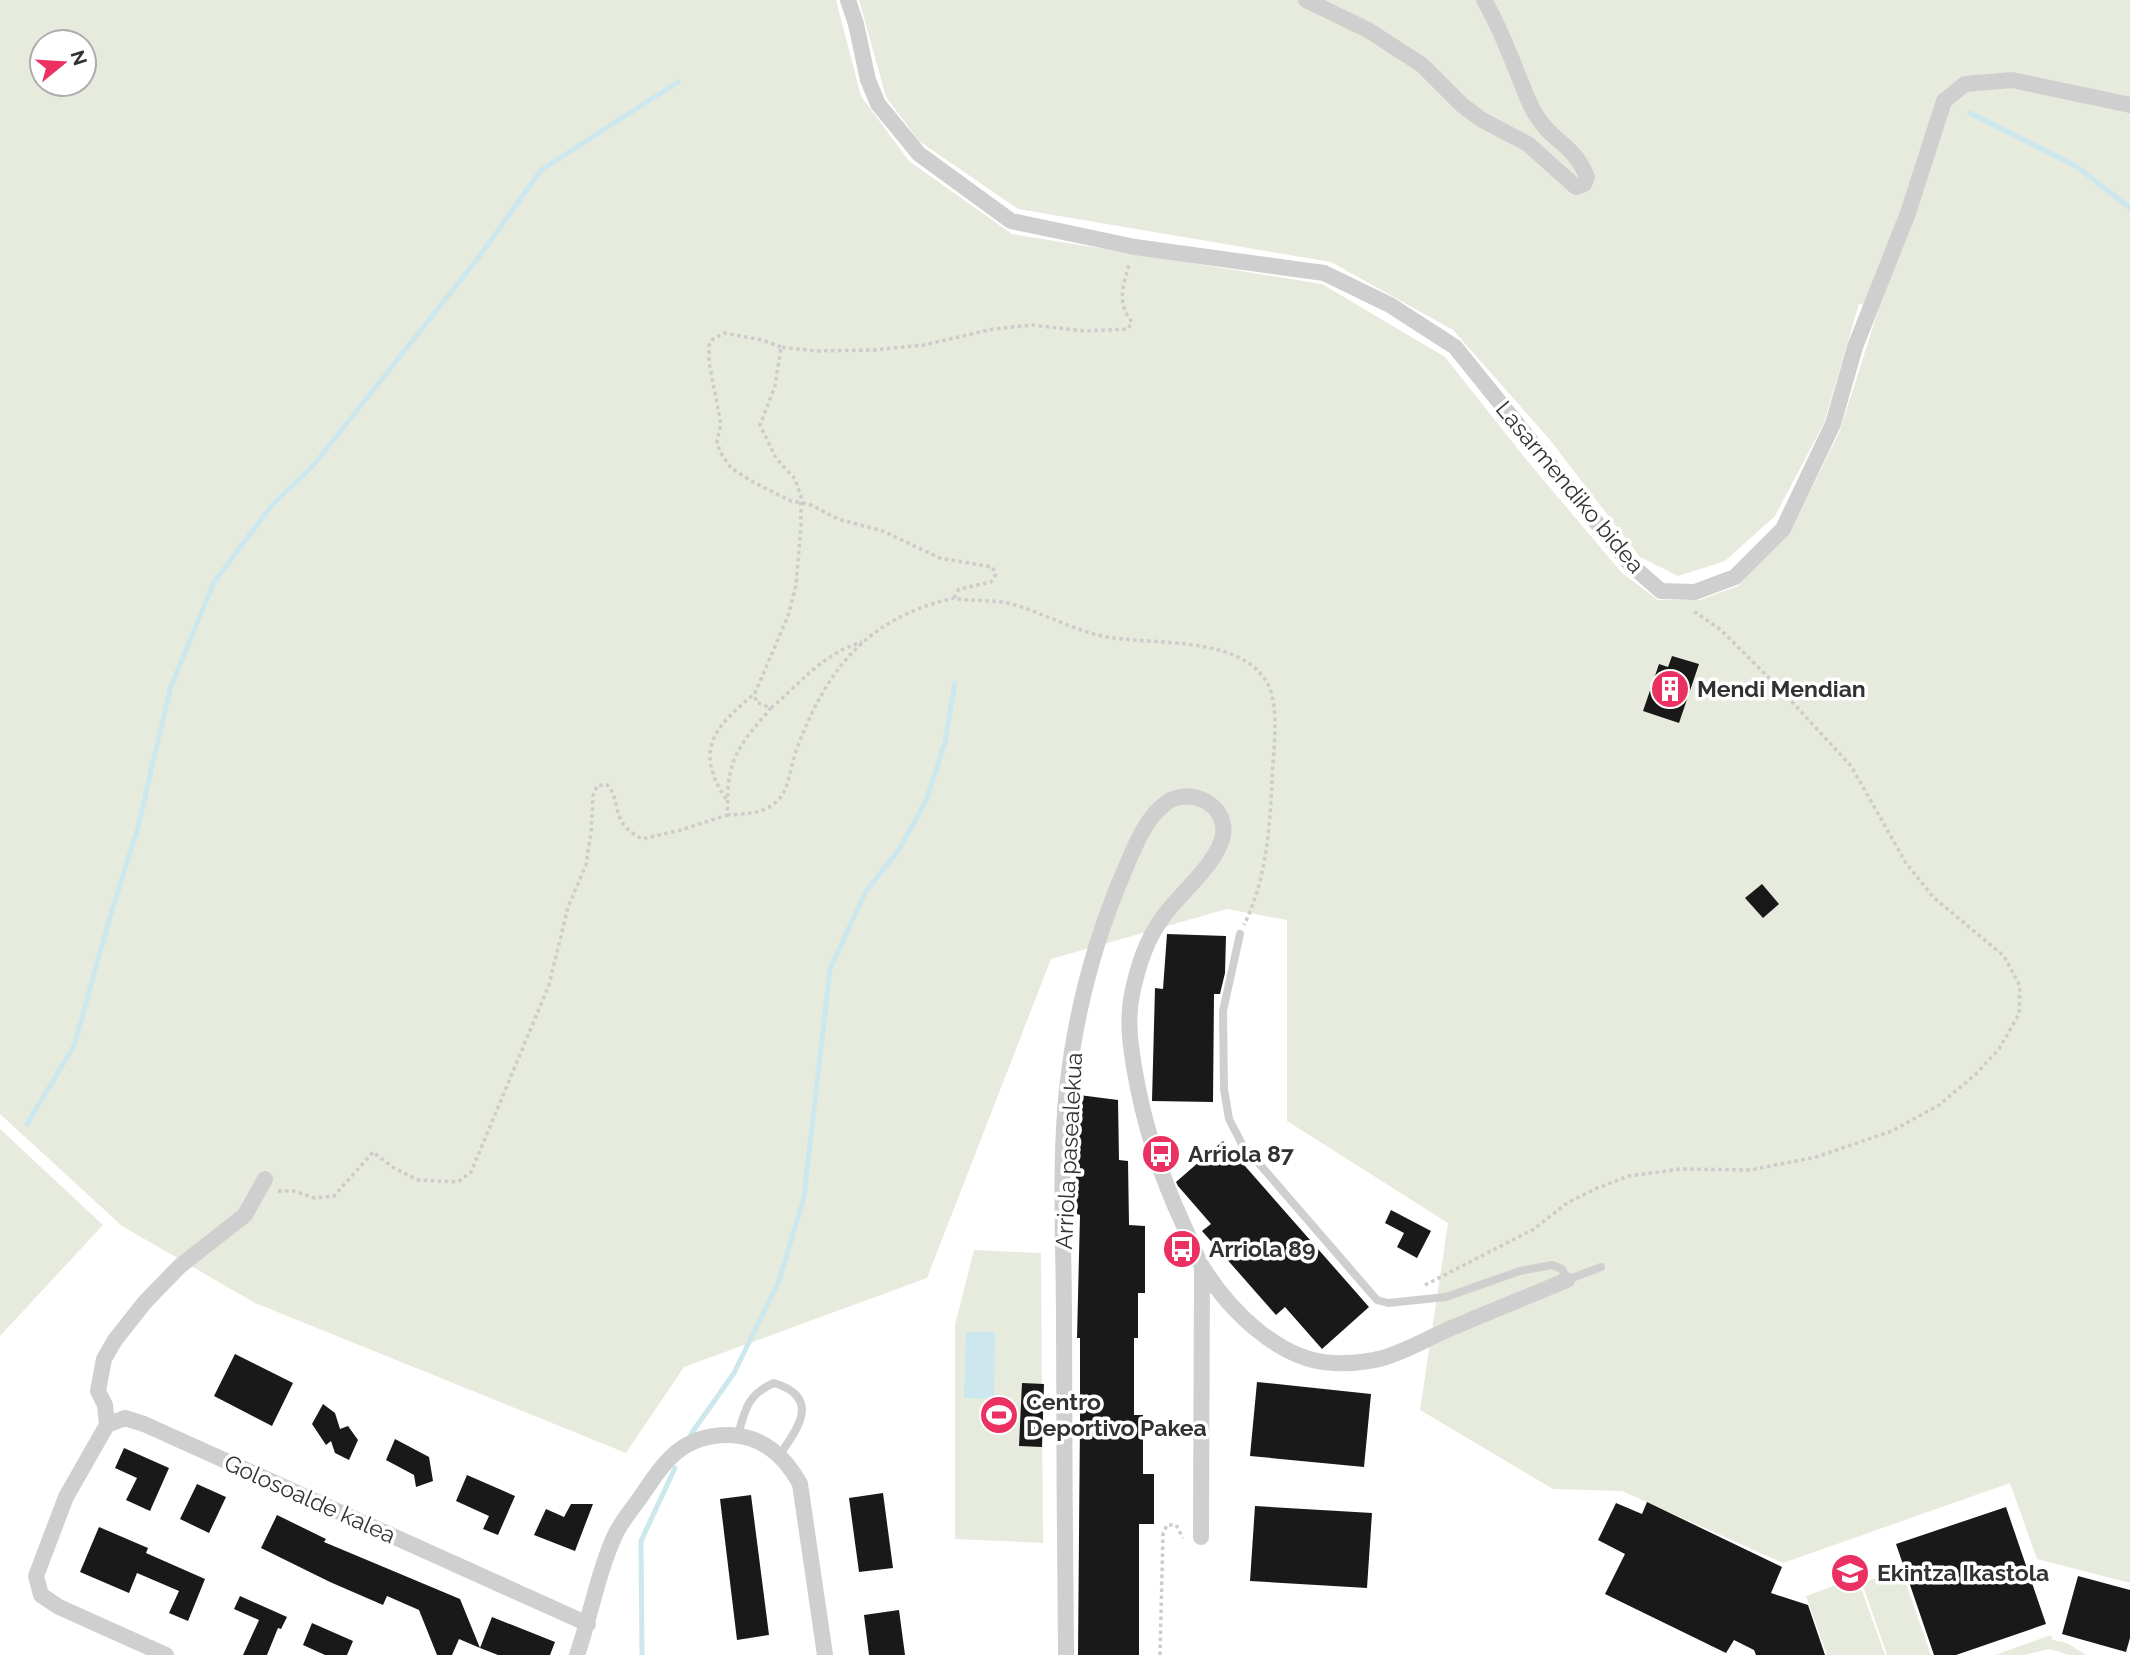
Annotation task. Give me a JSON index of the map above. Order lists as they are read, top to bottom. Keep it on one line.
{"streets":{"street":["Lasarmendiko bidea","Arriola pasealekua","Golosoalde kalea"]},"places":{"building":["Mendi Mendian"],"bus stop":["Arriola 87","Arriola 89"],"sports":["Centro Deportivo Pakea"],"school or university":["Ekintza Ikastola"]},"north":"right"}
